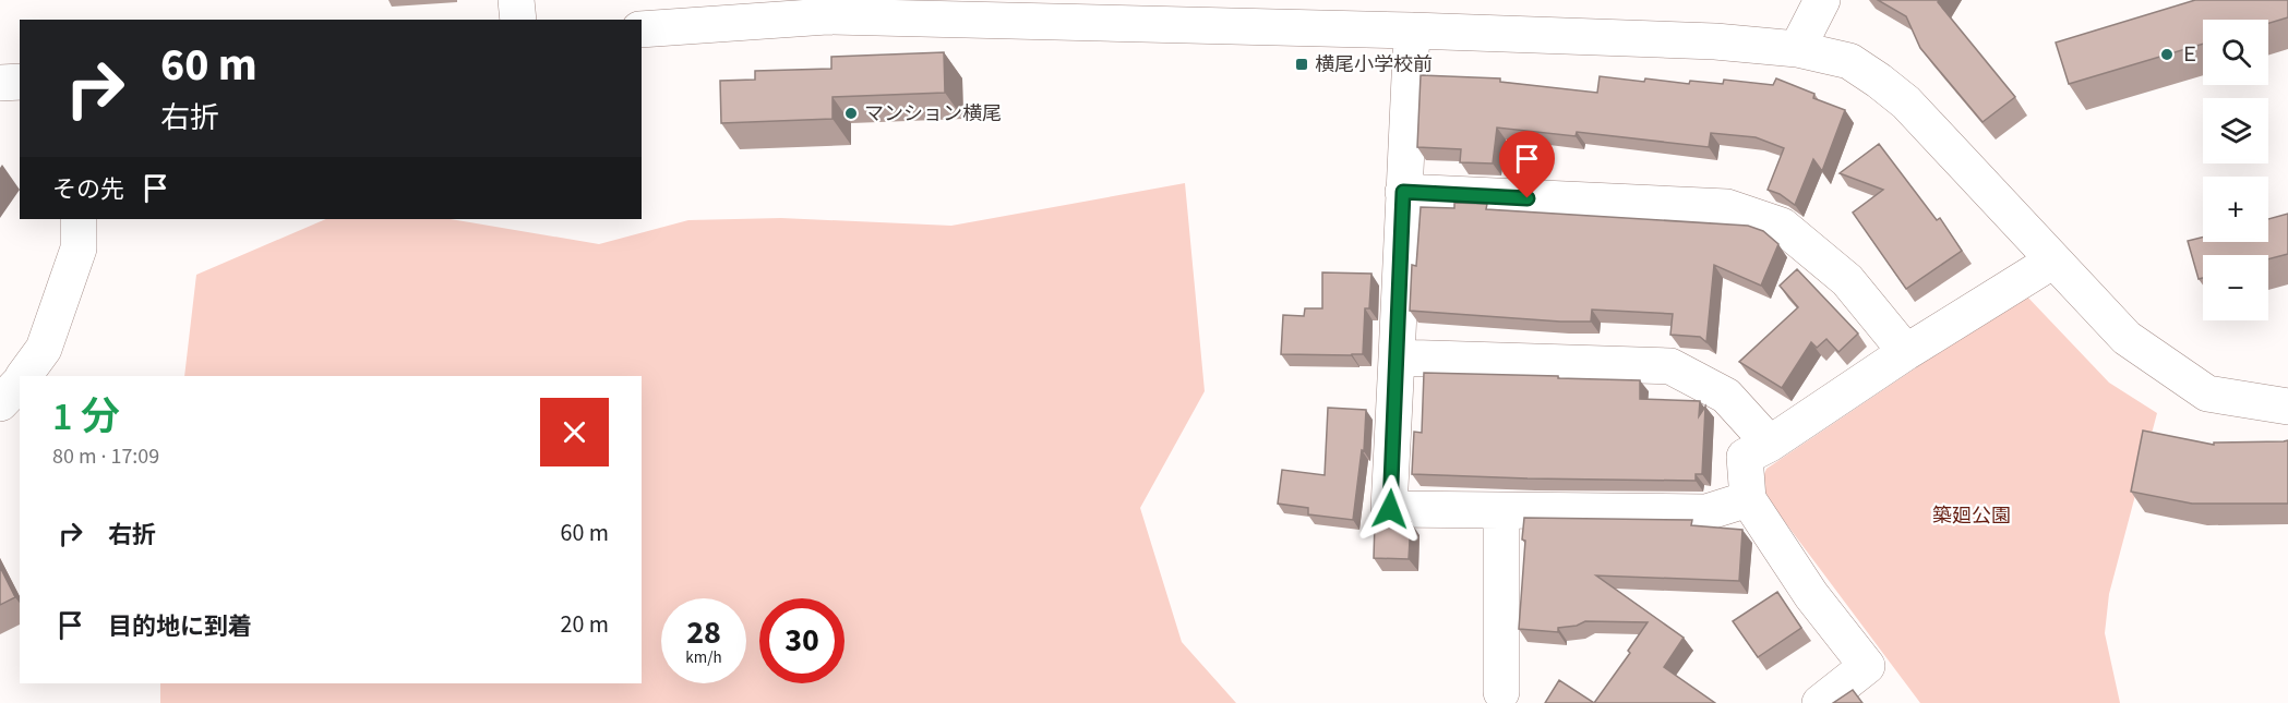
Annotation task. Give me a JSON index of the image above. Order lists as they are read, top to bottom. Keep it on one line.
{"parks":["築廻公園"],"places":{"other":["Ｅ","マンション横尾"],"transit":["横尾小学校前"]},"page":{"map_buttons":["+","−"],"turn":["60 m","右折"],"then":"その先","heading":["1 分","80 m · 17:09"],"list":[{"name":"右折","value":"60 m"},{"name":"目的地に到着","value":"20 m"}],"speed":"28 km/h","limit":"30"}}
